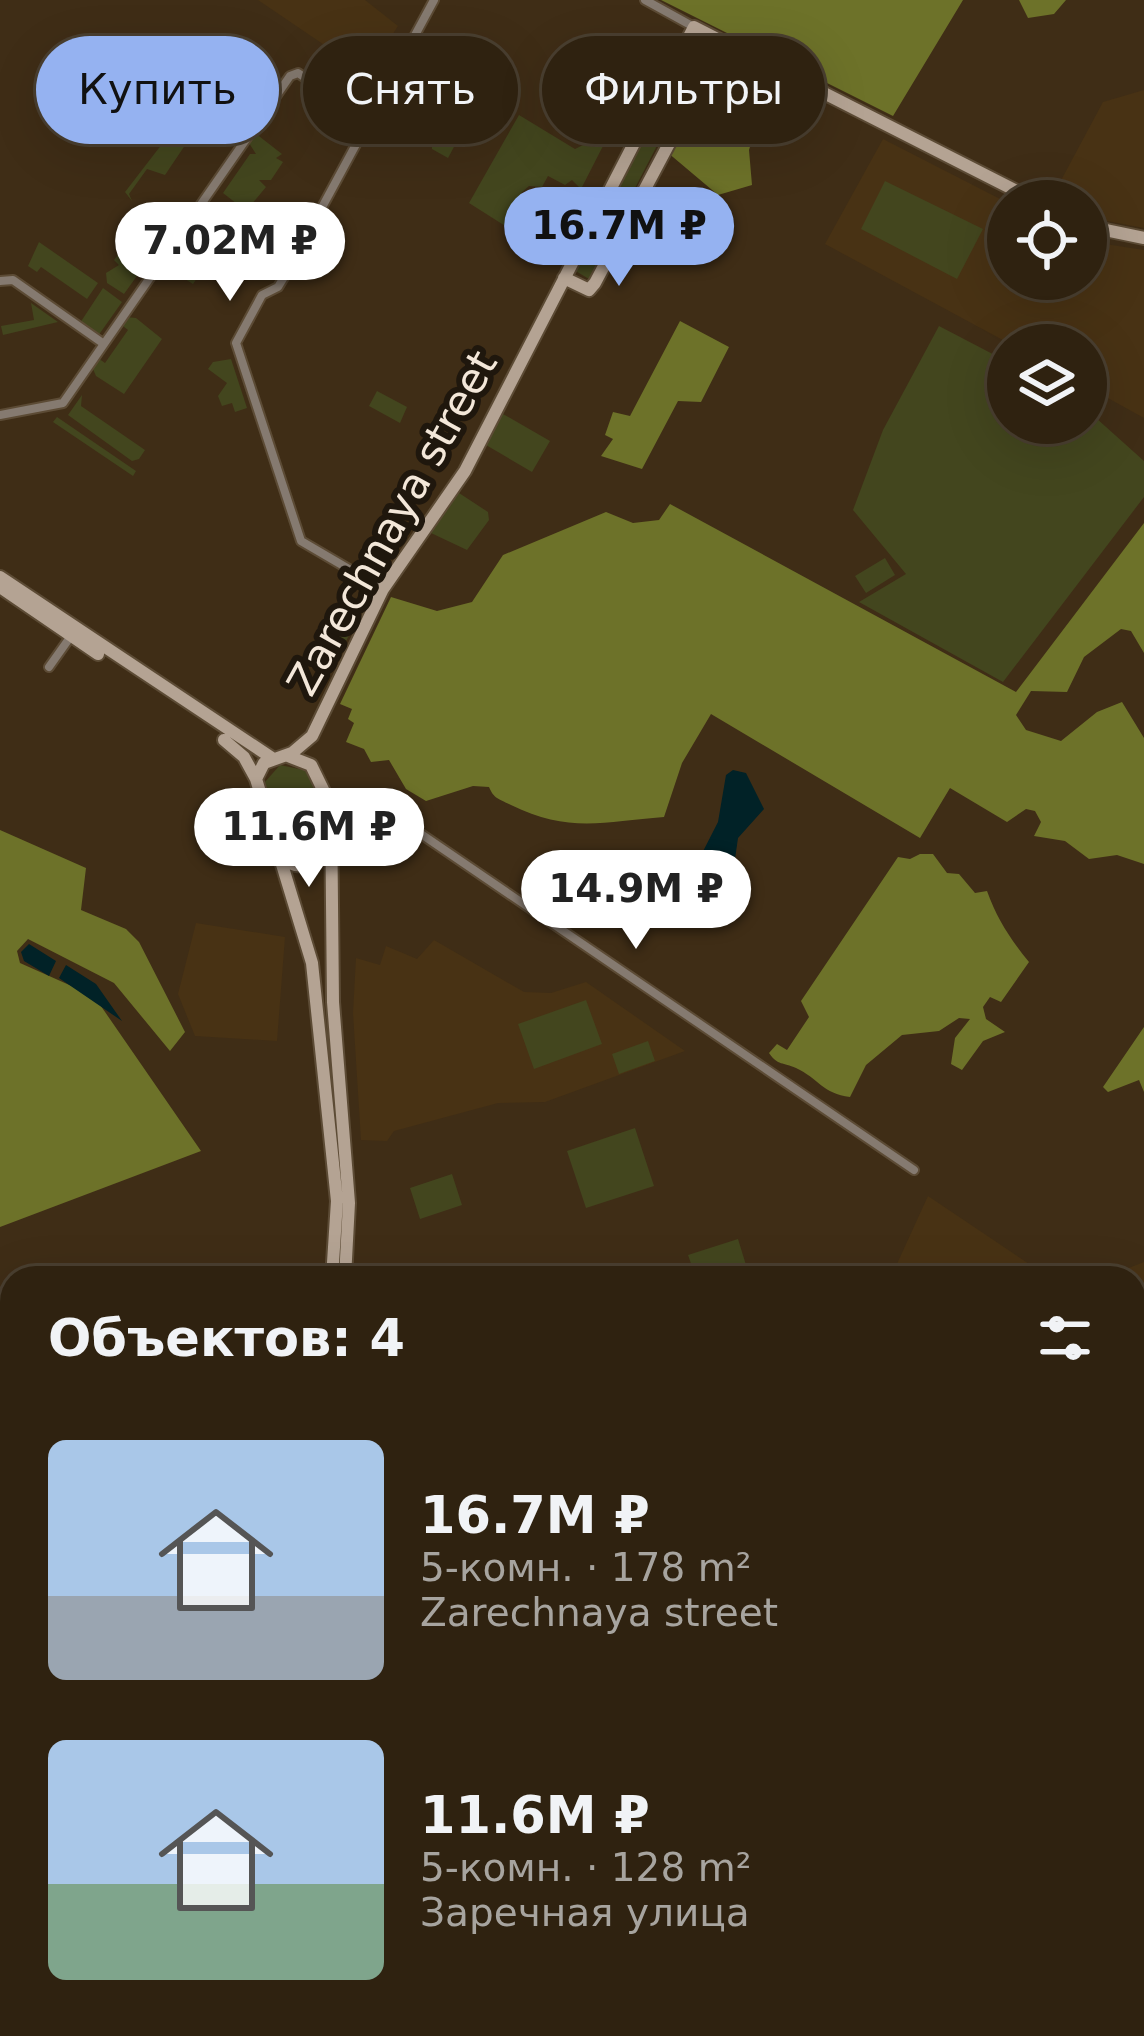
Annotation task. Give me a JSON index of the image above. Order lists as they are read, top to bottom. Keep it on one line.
{"streets":{"street":["Zarechnaya street"]},"page":{"chip":["Купить","Снять","Фильтры"],"price":["16.7M ₽","7.02M ₽","11.6M ₽","14.9M ₽"],"heading":"Объектов: 4","list":[{"name":"16.7M ₽","note":"5-комн. · 178 m² · Zarechnaya street"},{"name":"11.6M ₽","note":"5-комн. · 128 m² · Заречная улица"}]}}
